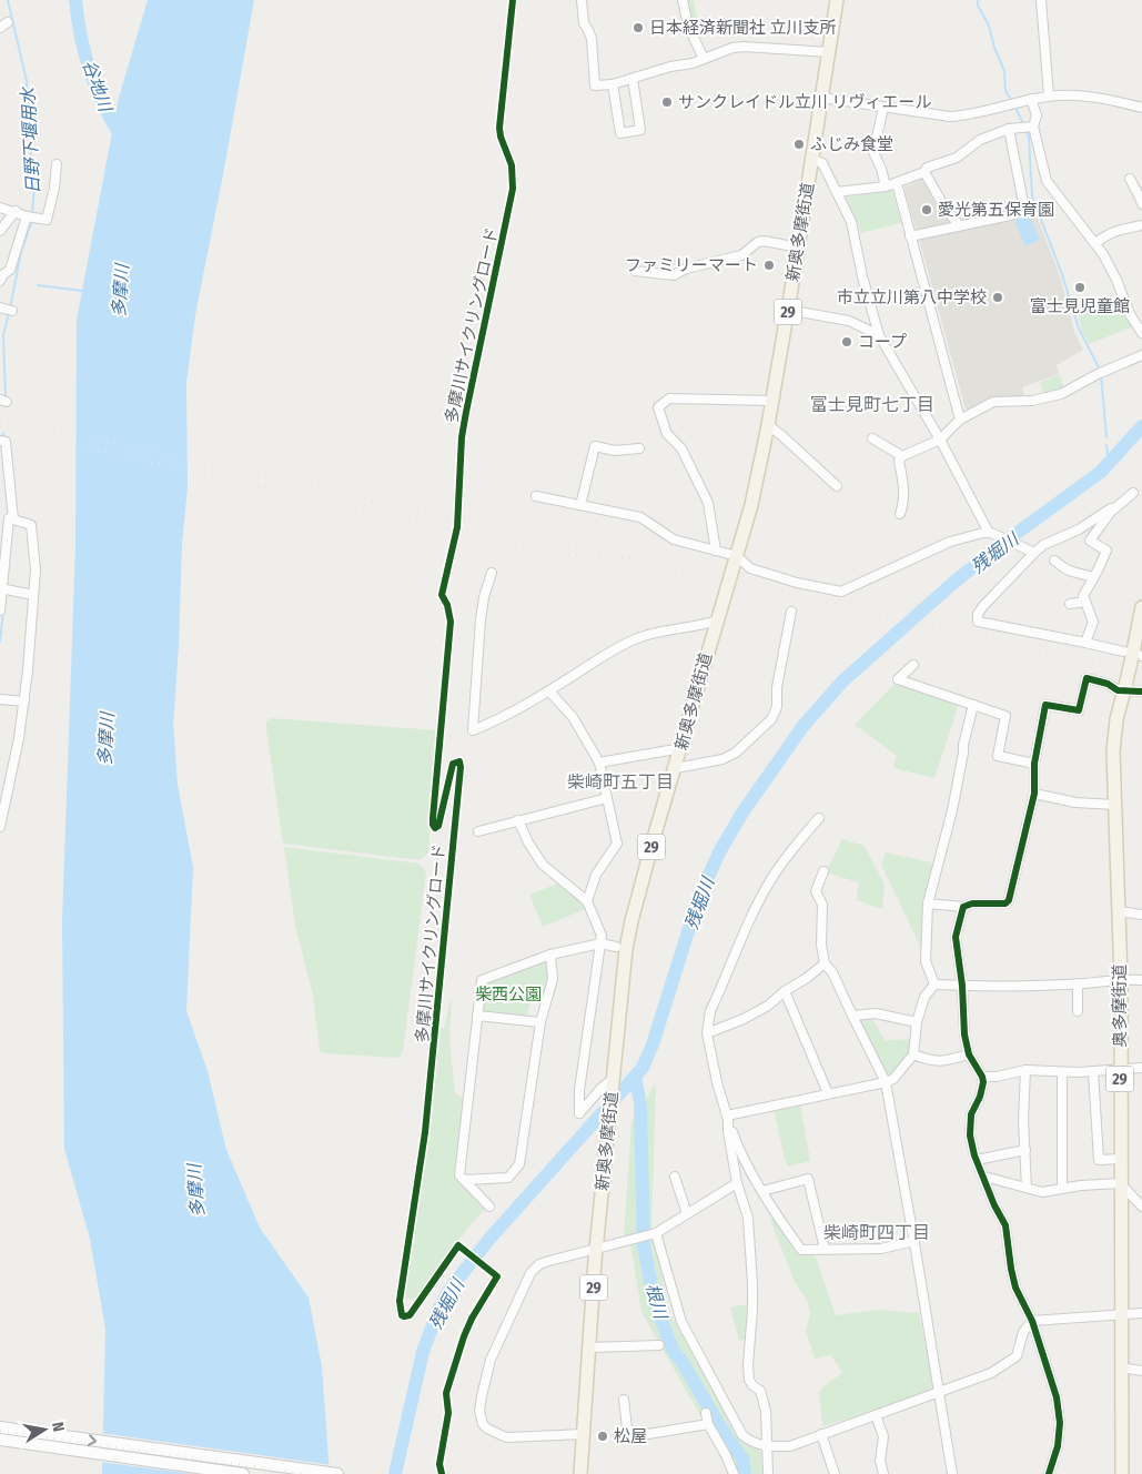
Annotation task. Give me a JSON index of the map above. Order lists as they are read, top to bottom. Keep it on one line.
{"streets":{"main road":["新奥多摩街道","29","奥多摩街道"],"cycle path":["多摩川サイクリングロード"]},"districts":["富士見町七丁目","柴崎町五丁目","柴崎町四丁目"],"water":["谷地川","日野下堰用水","多摩川","残堀川","根川"],"parks":["柴西公園"],"places":["日本経済新聞社 立川支所","サンクレイドル立川 リヴィエール","ふじみ食堂","愛光第五保育園","ファミリーマート","富士見児童館","市立立川第八中学校","コープ","松屋"],"north":"right"}
